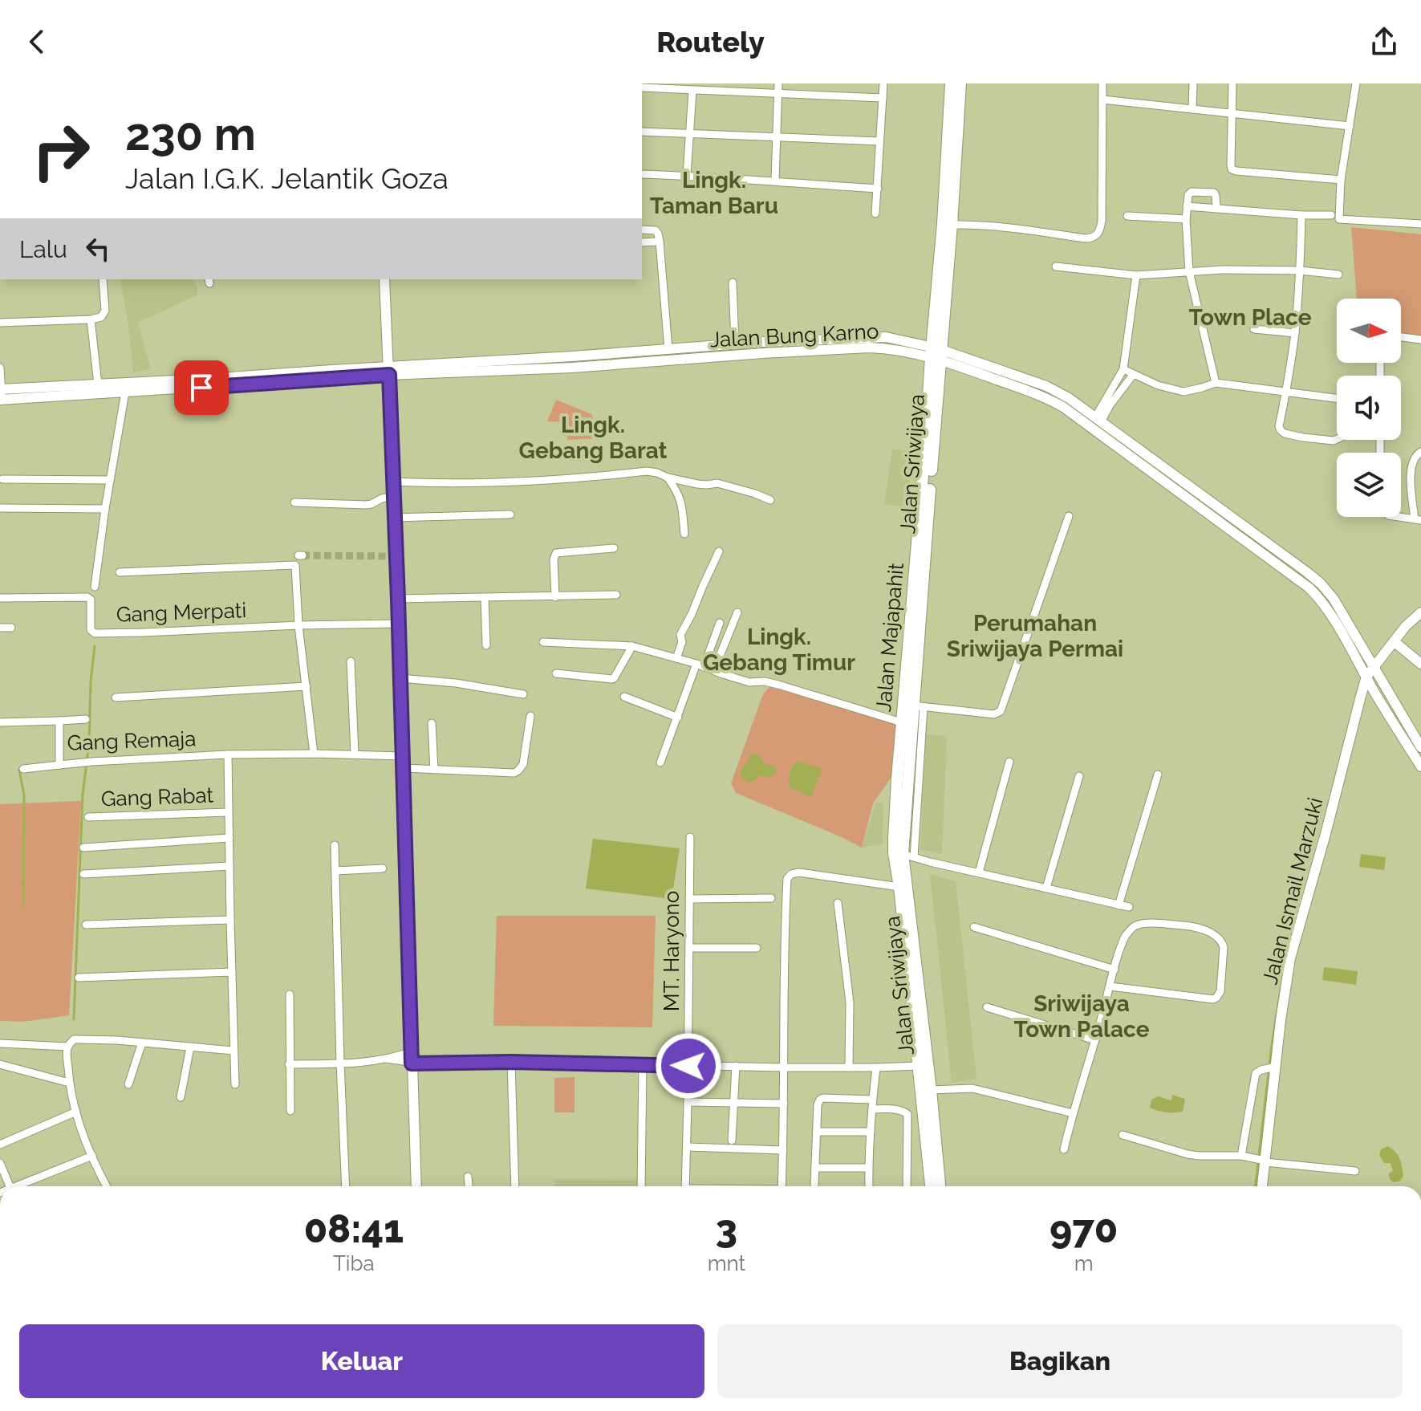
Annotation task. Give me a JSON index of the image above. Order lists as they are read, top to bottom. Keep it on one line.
{"streets":{"main road":["Jalan Bung Karno","Jalan Sriwijaya","Jalan Majapahit","Jalan Ismail Marzuki"],"street":["Gang Merpati","Gang Remaja","Gang Rabat","MT. Haryono"]},"crossings":[["Jalan Bung Karno","Jalan Sriwijaya"],["Jalan Sriwijaya","Jalan Majapahit"]],"districts":["Lingk. Taman Baru","Town Place","Lingk. Gebang Barat","Perumahan Sriwijaya Permai","Lingk. Gebang Timur","Sriwijaya Town Palace"],"north":"right","page":{"header":"Routely","turn":["230 m","Jalan I.G.K. Jelantik Goza"],"then":"Lalu","eta":["08:41","Tiba","3","mnt","970","m"],"buttons":["Keluar","Bagikan"]}}
